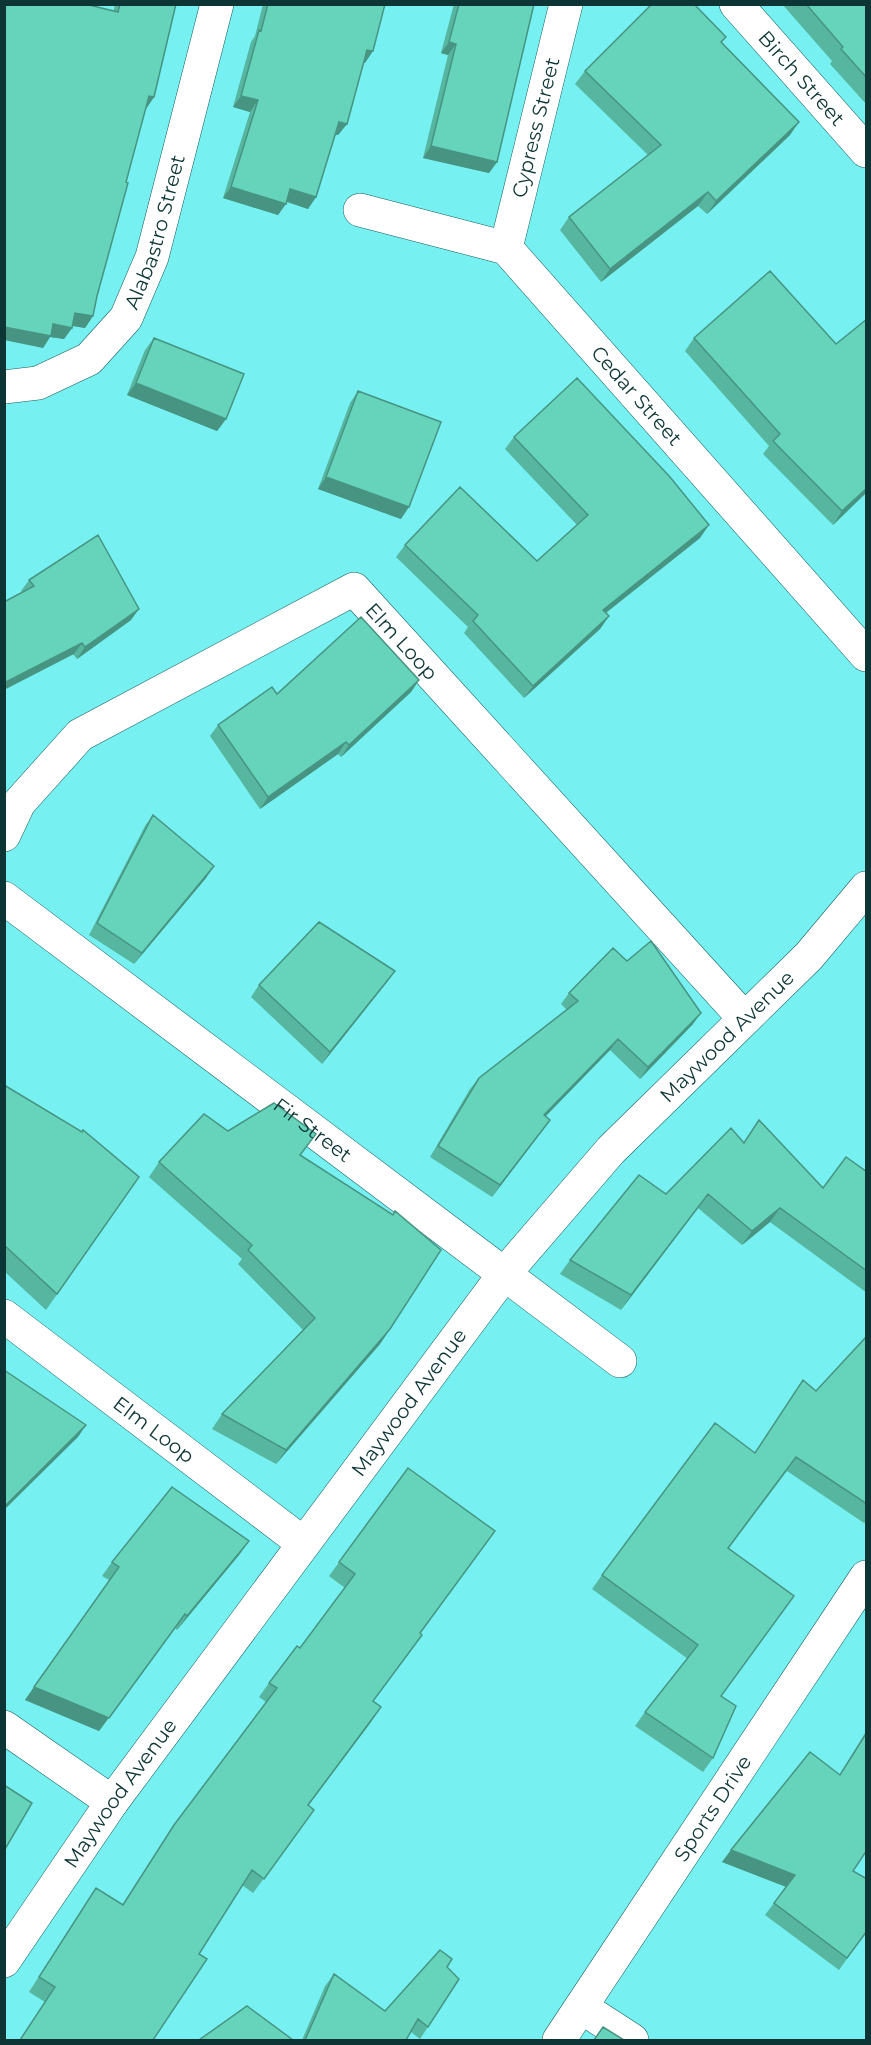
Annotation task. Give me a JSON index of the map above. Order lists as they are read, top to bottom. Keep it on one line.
{"streets":{"street":["Birch Street","Cypress Street","Alabastro Street","Cedar Street","Elm Loop","Maywood Avenue","Fir Street","Sports Drive"]},"crossings":[["Cypress Street","Cedar Street"],["Elm Loop","Maywood Avenue"],["Maywood Avenue","Fir Street"]]}
